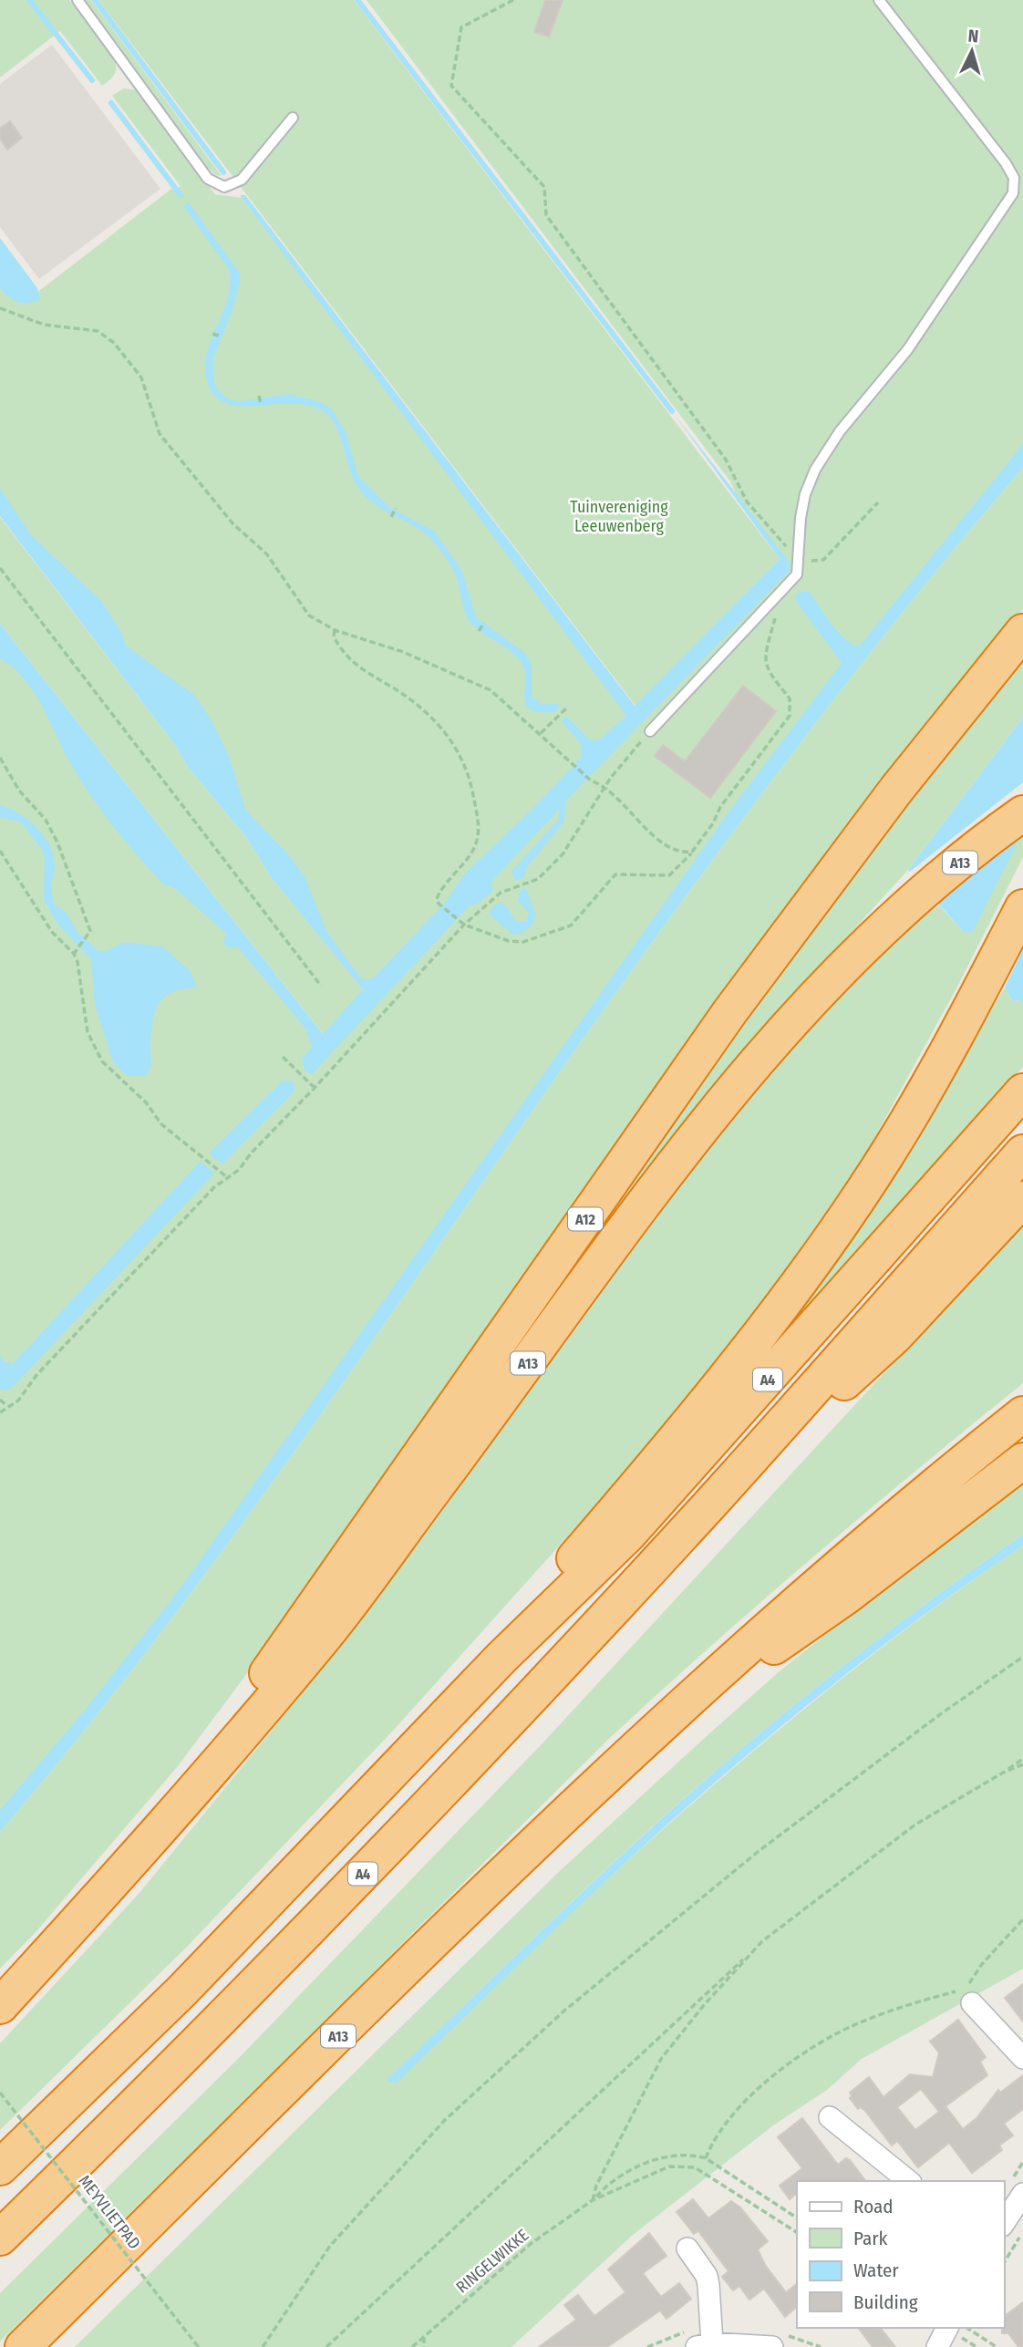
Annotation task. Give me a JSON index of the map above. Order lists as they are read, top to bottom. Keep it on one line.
{"streets":{"highway":["A13","A12","A4"],"path":["MEYVLIETPAD","RINGELWIKKE"]},"crossings":[["A13","A12"]],"parks":["Tuinvereniging Leeuwenberg"],"legend":["Road","Park","Water","Building"],"north":"top"}
